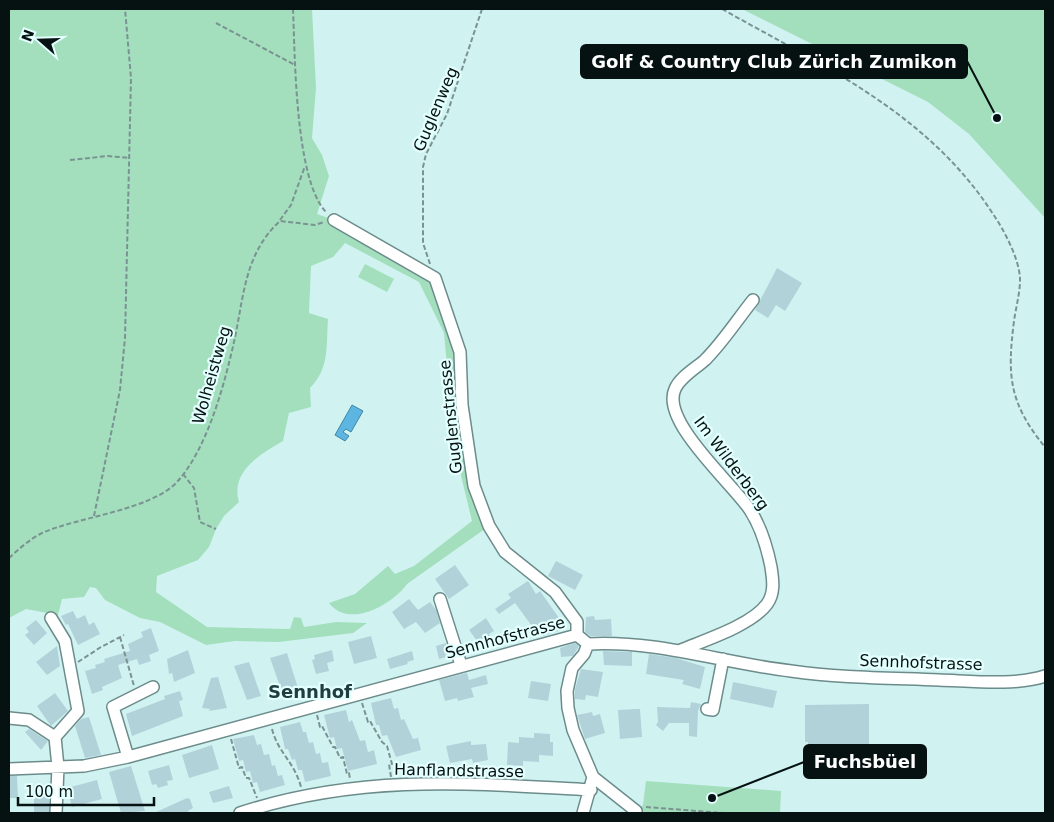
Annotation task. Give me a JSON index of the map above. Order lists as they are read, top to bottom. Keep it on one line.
{"streets":{"street":["Guglenstrasse","Im Wilderberg","Sennhofstrasse","Hanflandstrasse"],"path":["Guglenweg","Wolheistweg"]},"crossings":[["Guglenweg","Guglenstrasse"],["Guglenstrasse","Sennhofstrasse"],["Im Wilderberg","Sennhofstrasse"]],"districts":["Sennhof"],"places":["Golf & Country Club Zürich Zumikon","Fuchsbüel"],"scale_bar":"100 m","north":"left"}
